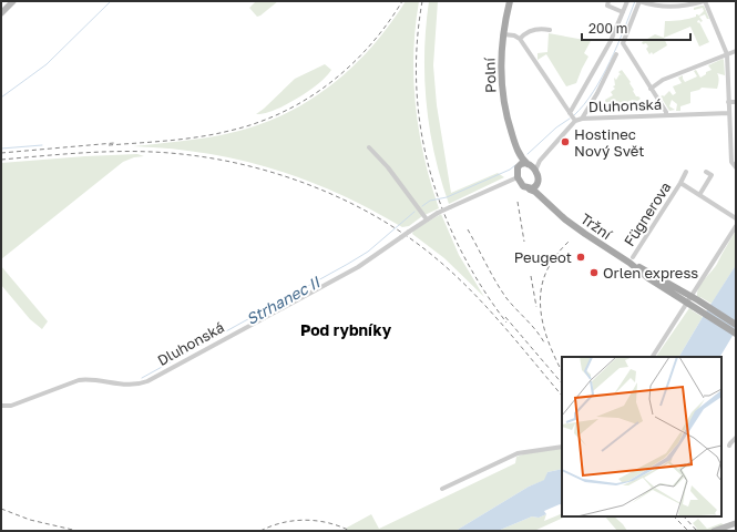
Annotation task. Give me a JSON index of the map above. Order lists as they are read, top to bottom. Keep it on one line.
{"streets":{"main road":["Polní","Dluhonská","Tržní"],"street":["Fügnerova"]},"crossings":[["Polní","Dluhonská"],["Polní","Tržní"],["Dluhonská","Tržní"],["Fügnerova","Tržní"]],"districts":["Pod rybníky"],"water":["Strhanec II"],"places":["Hostinec Nový Svět","Peugeot","Orlen express"],"scale_bar":"200 m"}
